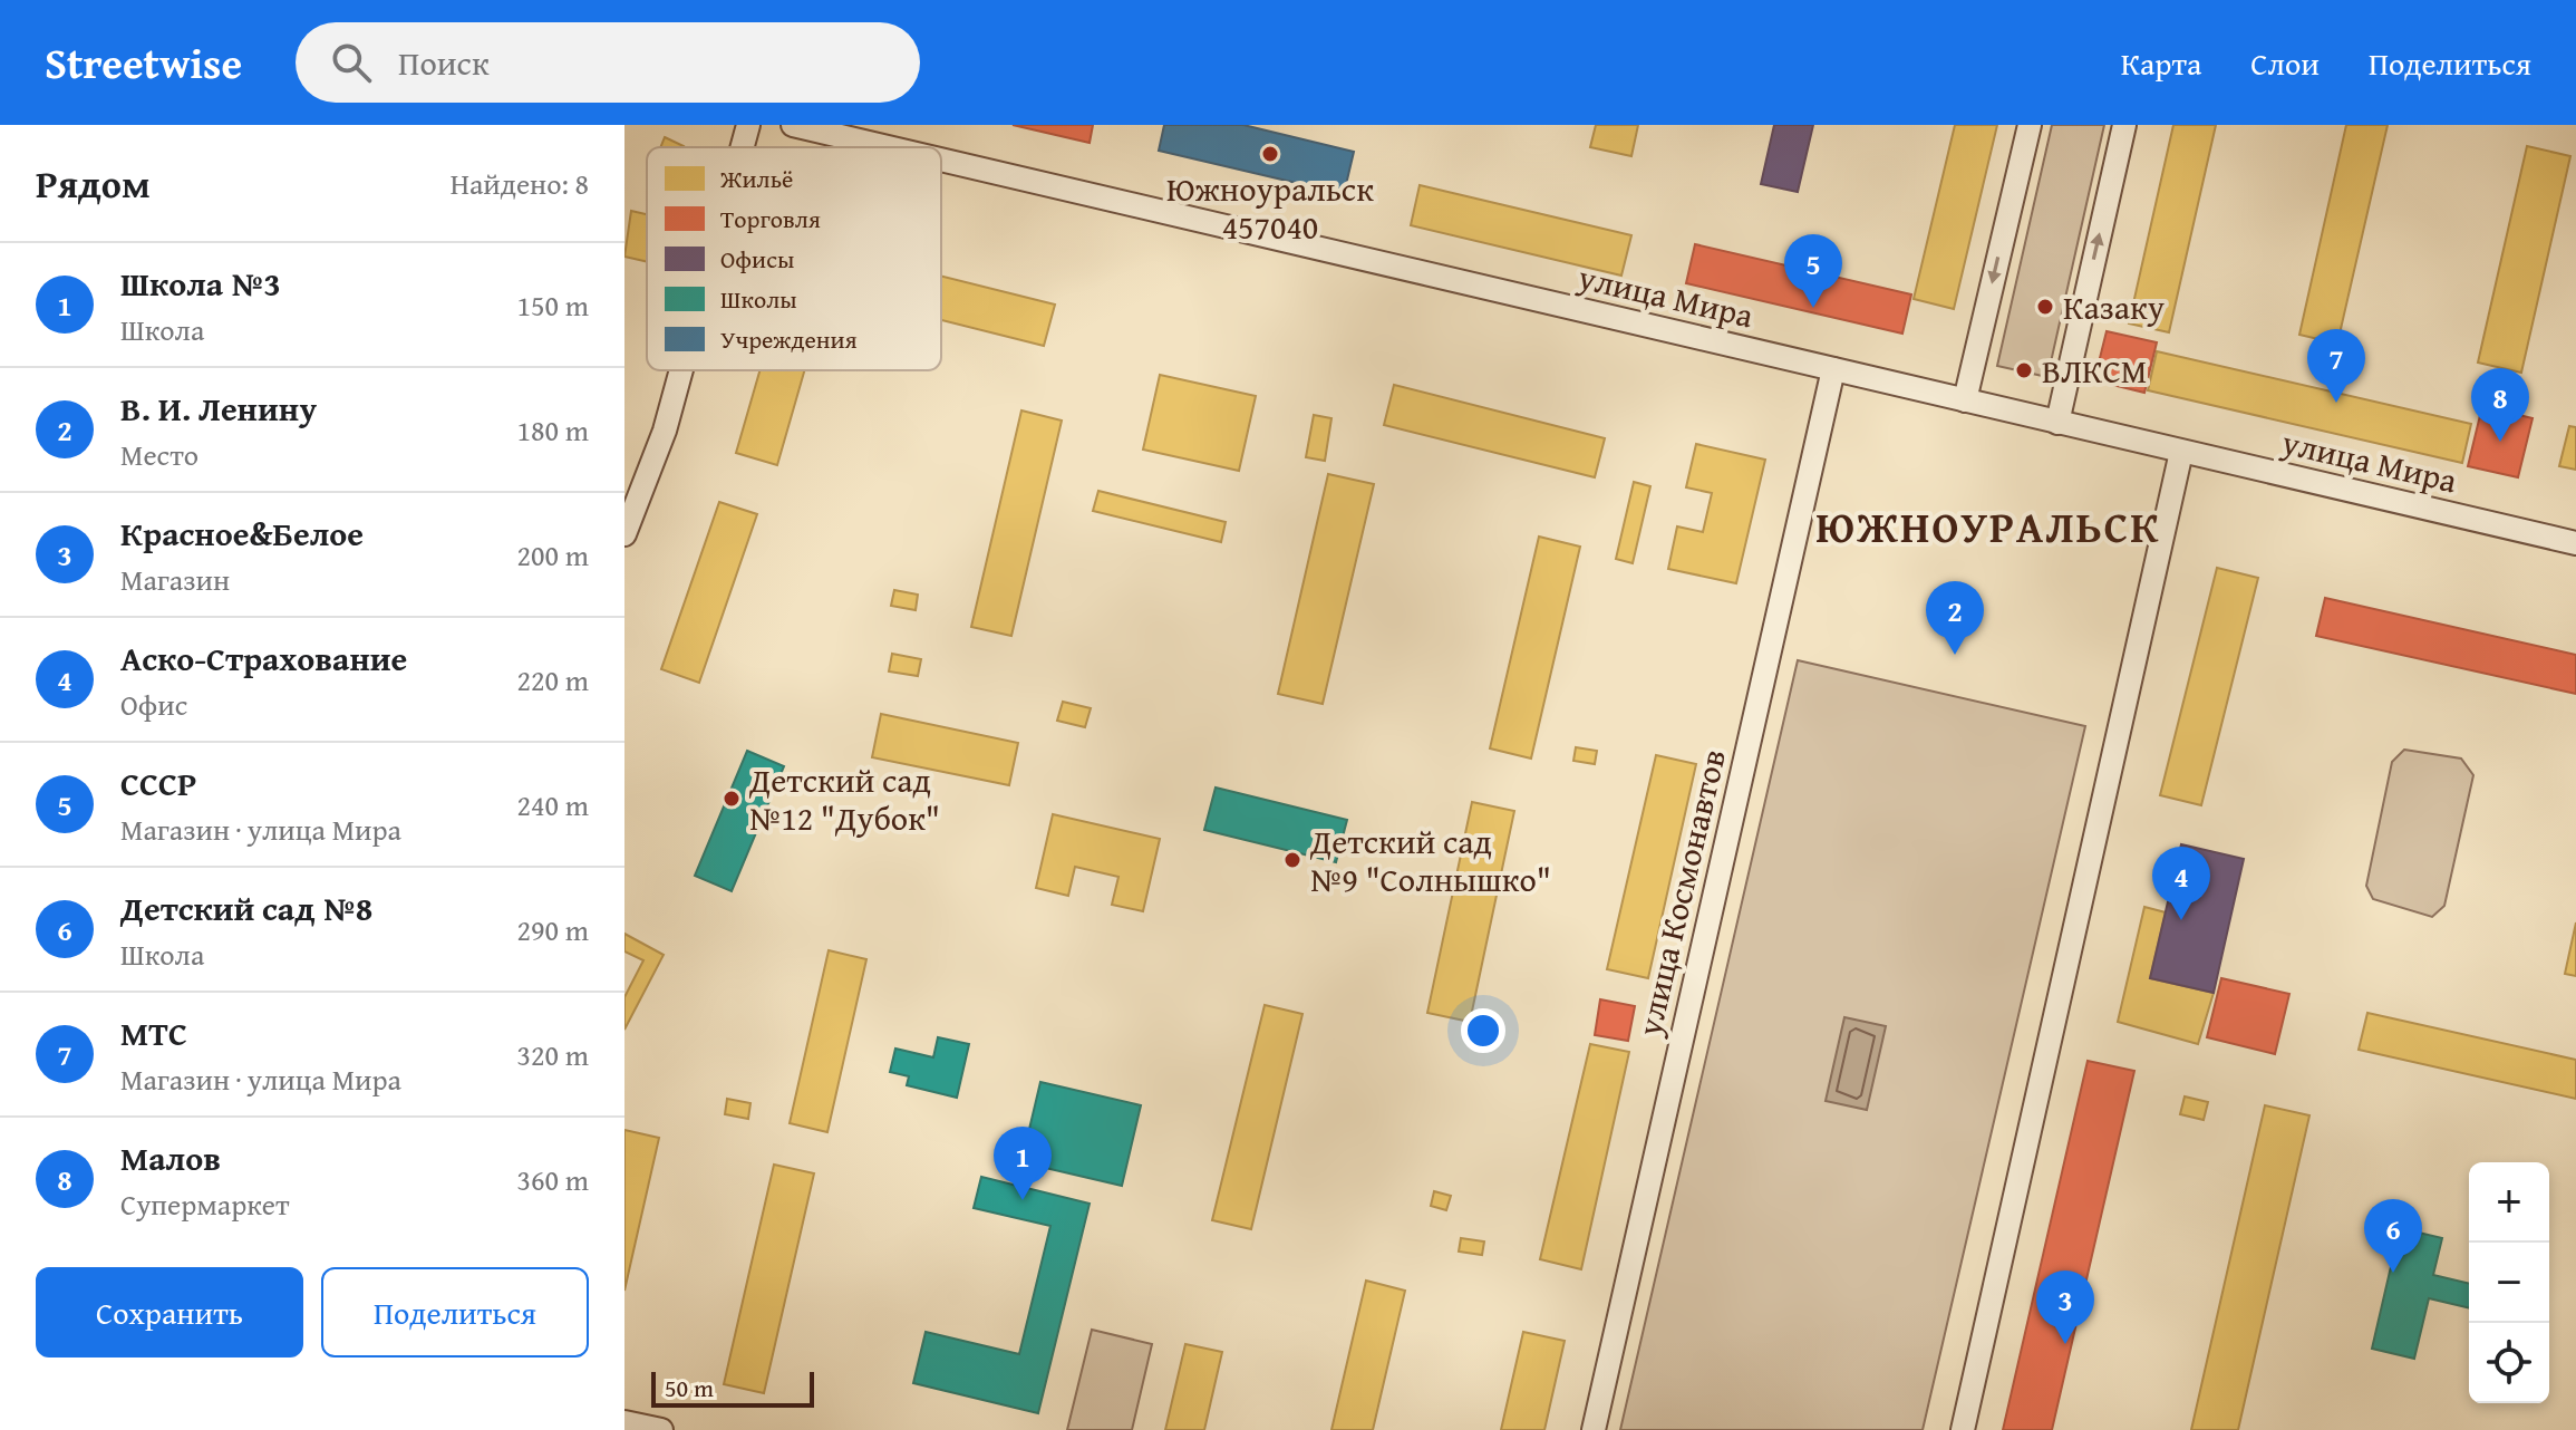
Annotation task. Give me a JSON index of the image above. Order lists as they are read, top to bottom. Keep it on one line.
{"streets":{"street":["улица Мира","улица Космонавтов"]},"crossings":[["улица Мира","улица Космонавтов"]],"districts":["ЮЖНОУРАЛЬСК"],"places":["Южноуральск 457040","Казаку","ВЛКСМ","Детский сад №12 \"Дубок\"","Детский сад №9 \"Солнышко\""],"legend":["Жильё","Торговля","Офисы","Школы","Учреждения"],"scale_bar":"50 m","page":{"header":"Streetwise","search":"Поиск","nav":["Карта","Слои","Поделиться"],"heading":["Рядом","Найдено: 8"],"pins":["5","7","8","2","4","1","6","3"],"list":[{"mark":"1","name":"Школа №3","note":"Школа","value":"150 m"},{"mark":"2","name":"В. И. Ленину","note":"Место","value":"180 m"},{"mark":"3","name":"Красное&Белое","note":"Магазин","value":"200 m"},{"mark":"4","name":"Аско-Страхование","note":"Офис","value":"220 m"},{"mark":"5","name":"СССР","note":"Магазин · улица Мира","value":"240 m"},{"mark":"6","name":"Детский сад №8","note":"Школа","value":"290 m"},{"mark":"7","name":"МТС","note":"Магазин · улица Мира","value":"320 m"},{"mark":"8","name":"Малов","note":"Супермаркет","value":"360 m"}],"map_buttons":["+","−"],"buttons":["Сохранить","Поделиться"],"scale":"50 m"}}
